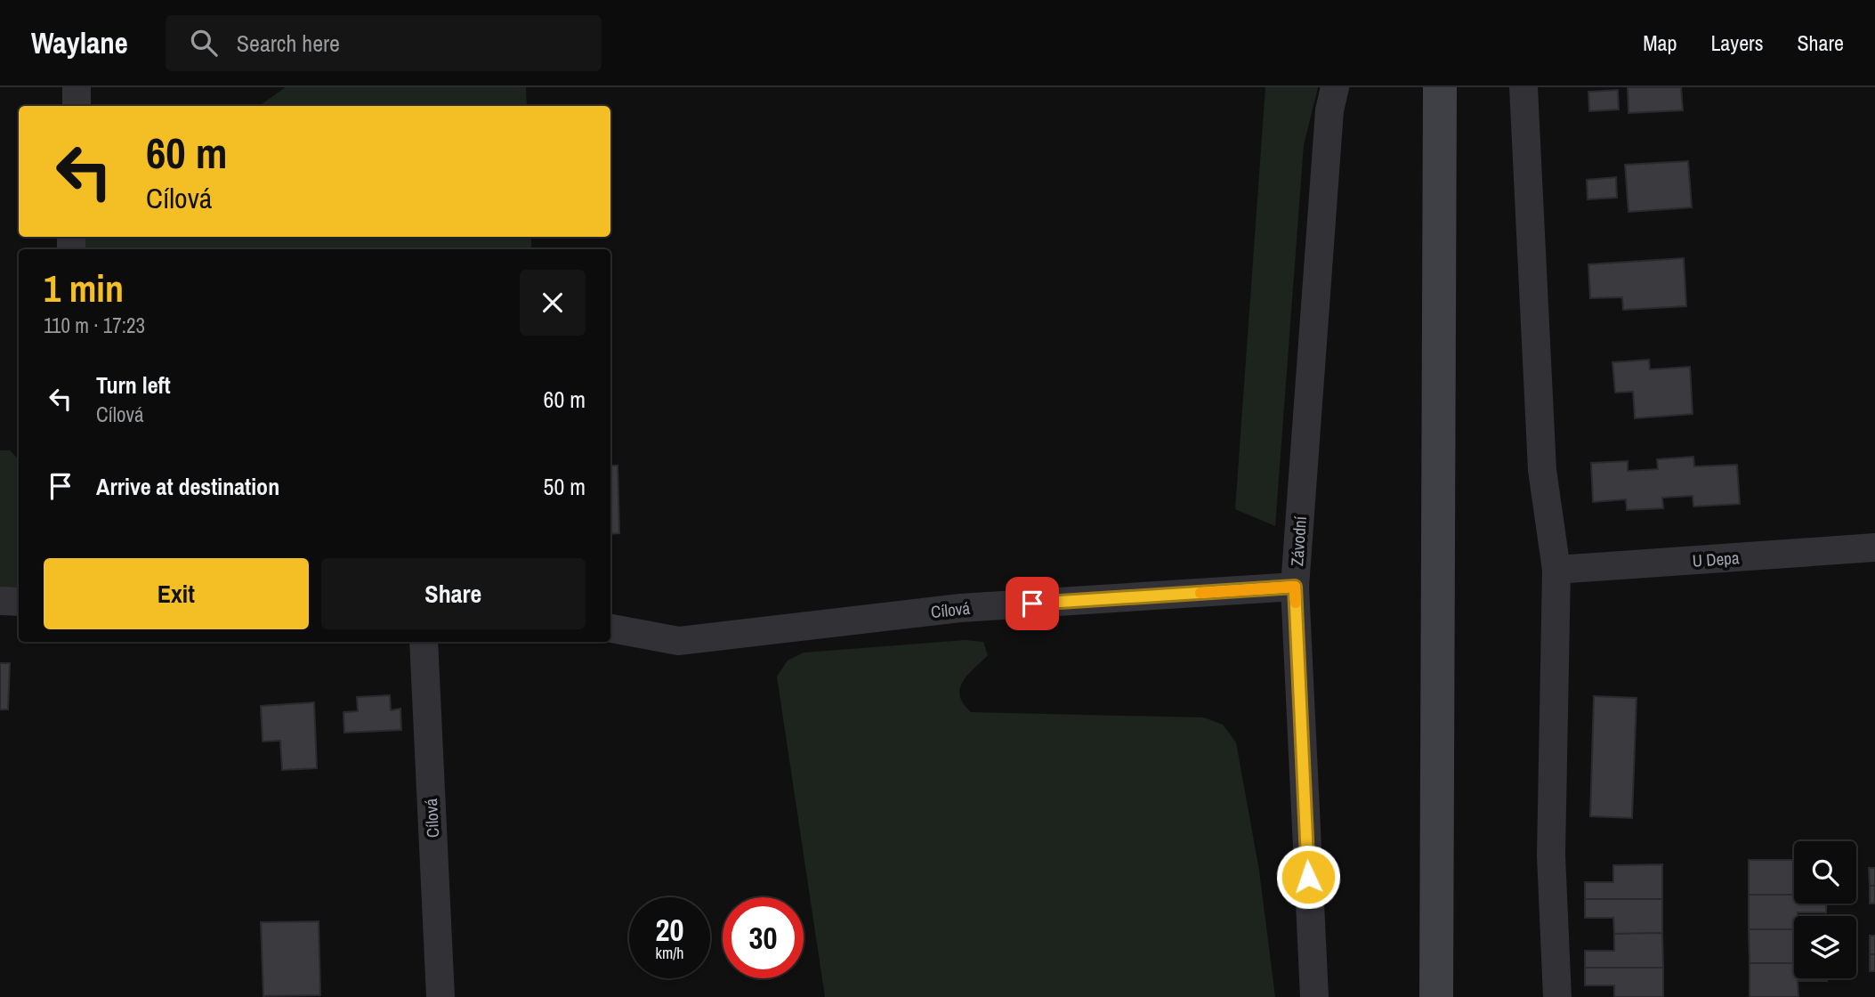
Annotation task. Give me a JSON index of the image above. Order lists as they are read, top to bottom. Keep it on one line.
{"streets":{"street":["Závodní","U Depa","Cílová"]},"crossings":[["Závodní","Cílová"]],"page":{"header":"Waylane","search":"Search here","nav":["Map","Layers","Share"],"turn":["60 m","Cílová"],"heading":["1 min","110 m · 17:23"],"list":[{"name":"Turn left","note":"Cílová","value":"60 m"},{"name":"Arrive at destination","value":"50 m"}],"buttons":["Exit","Share"],"speed":"20 km/h","limit":"30"}}
